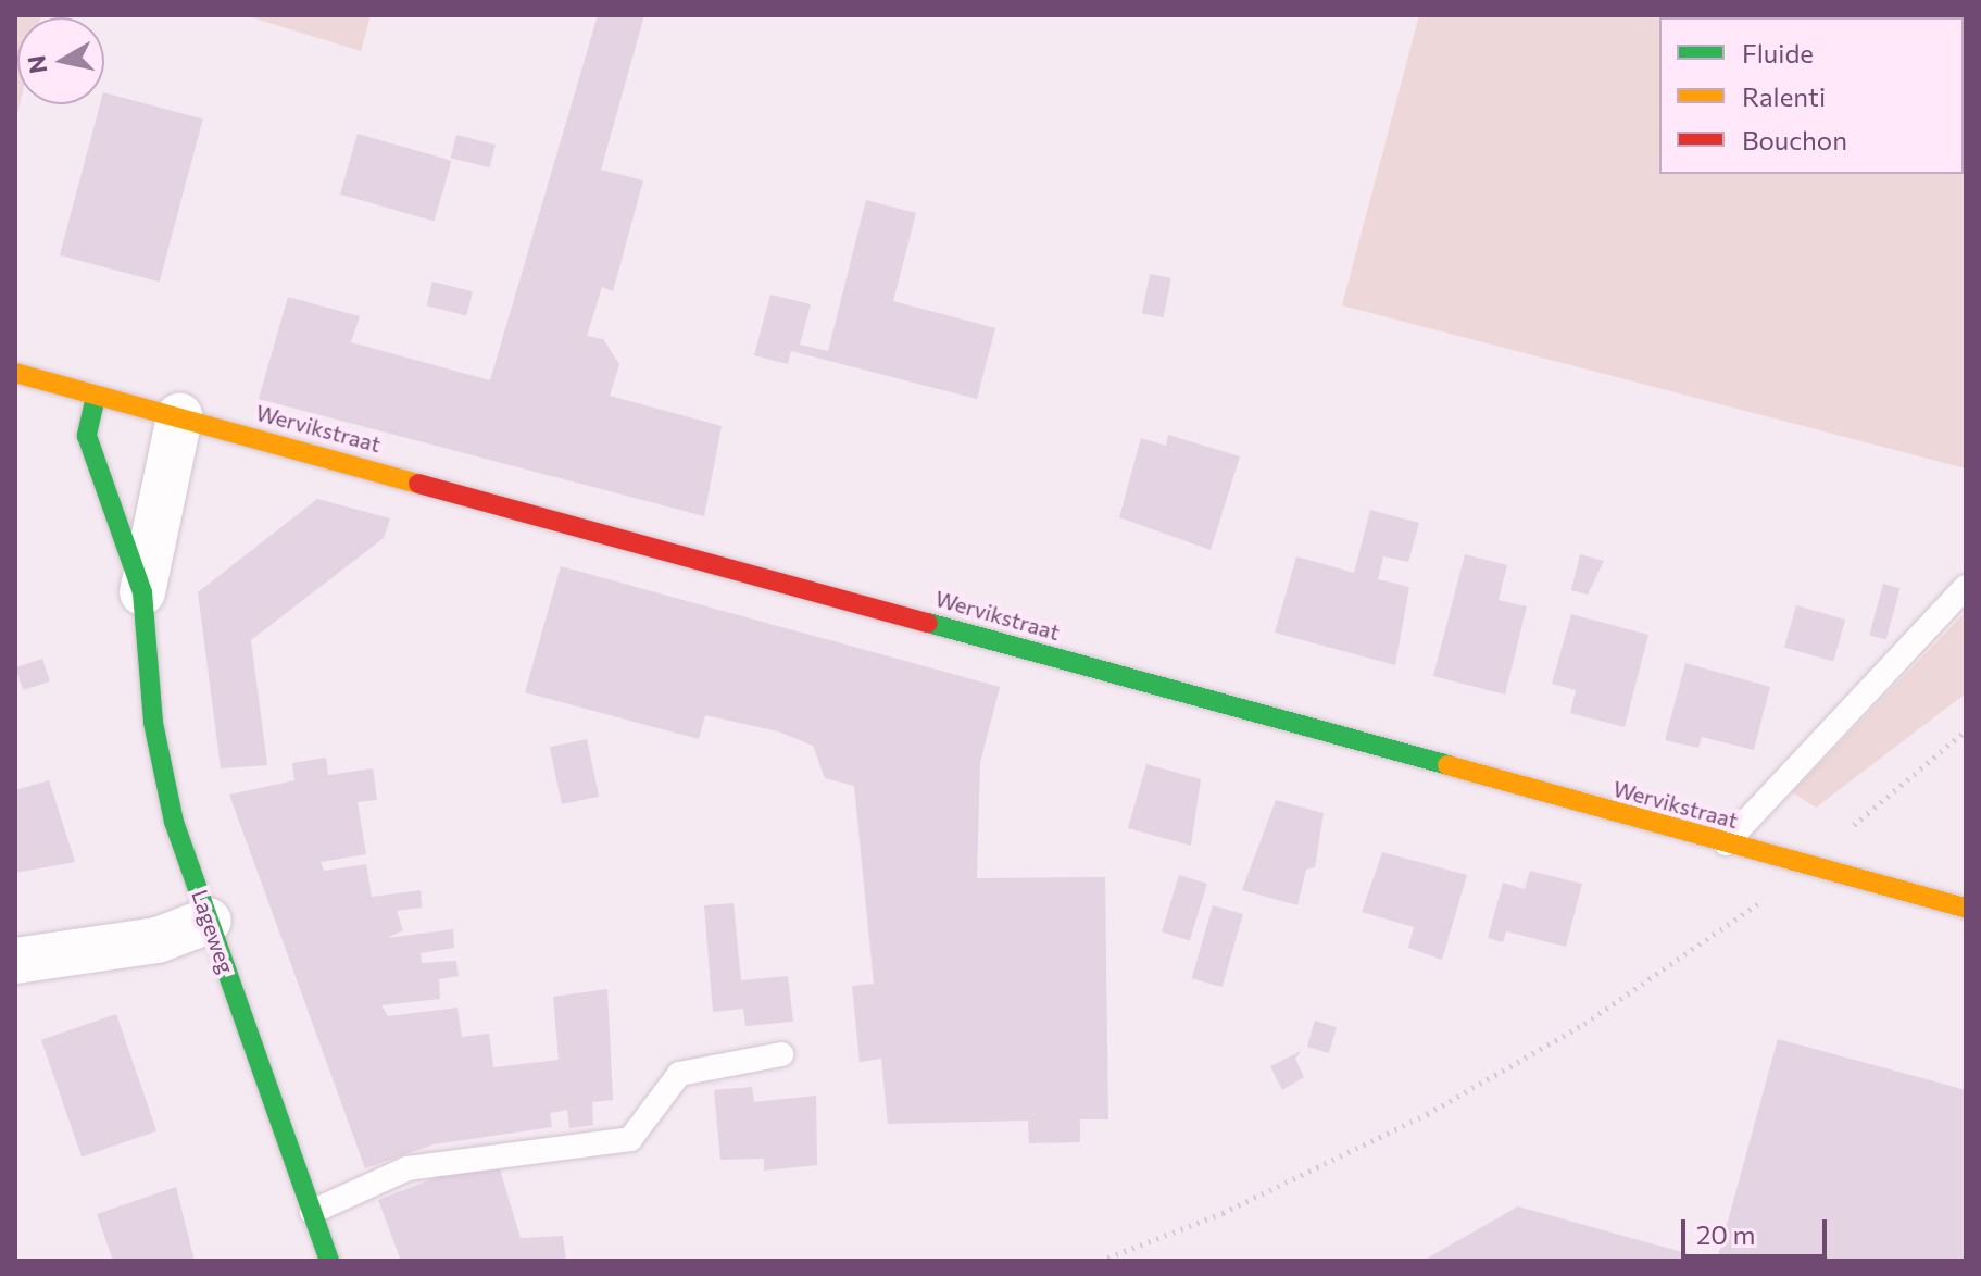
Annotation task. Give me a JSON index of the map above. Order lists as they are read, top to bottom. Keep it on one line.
{"streets":{"street":["Wervikstraat","Lageweg"]},"crossings":[["Wervikstraat","Lageweg"]],"legend":["Fluide","Ralenti","Bouchon"],"scale_bar":"20 m","north":"left"}
